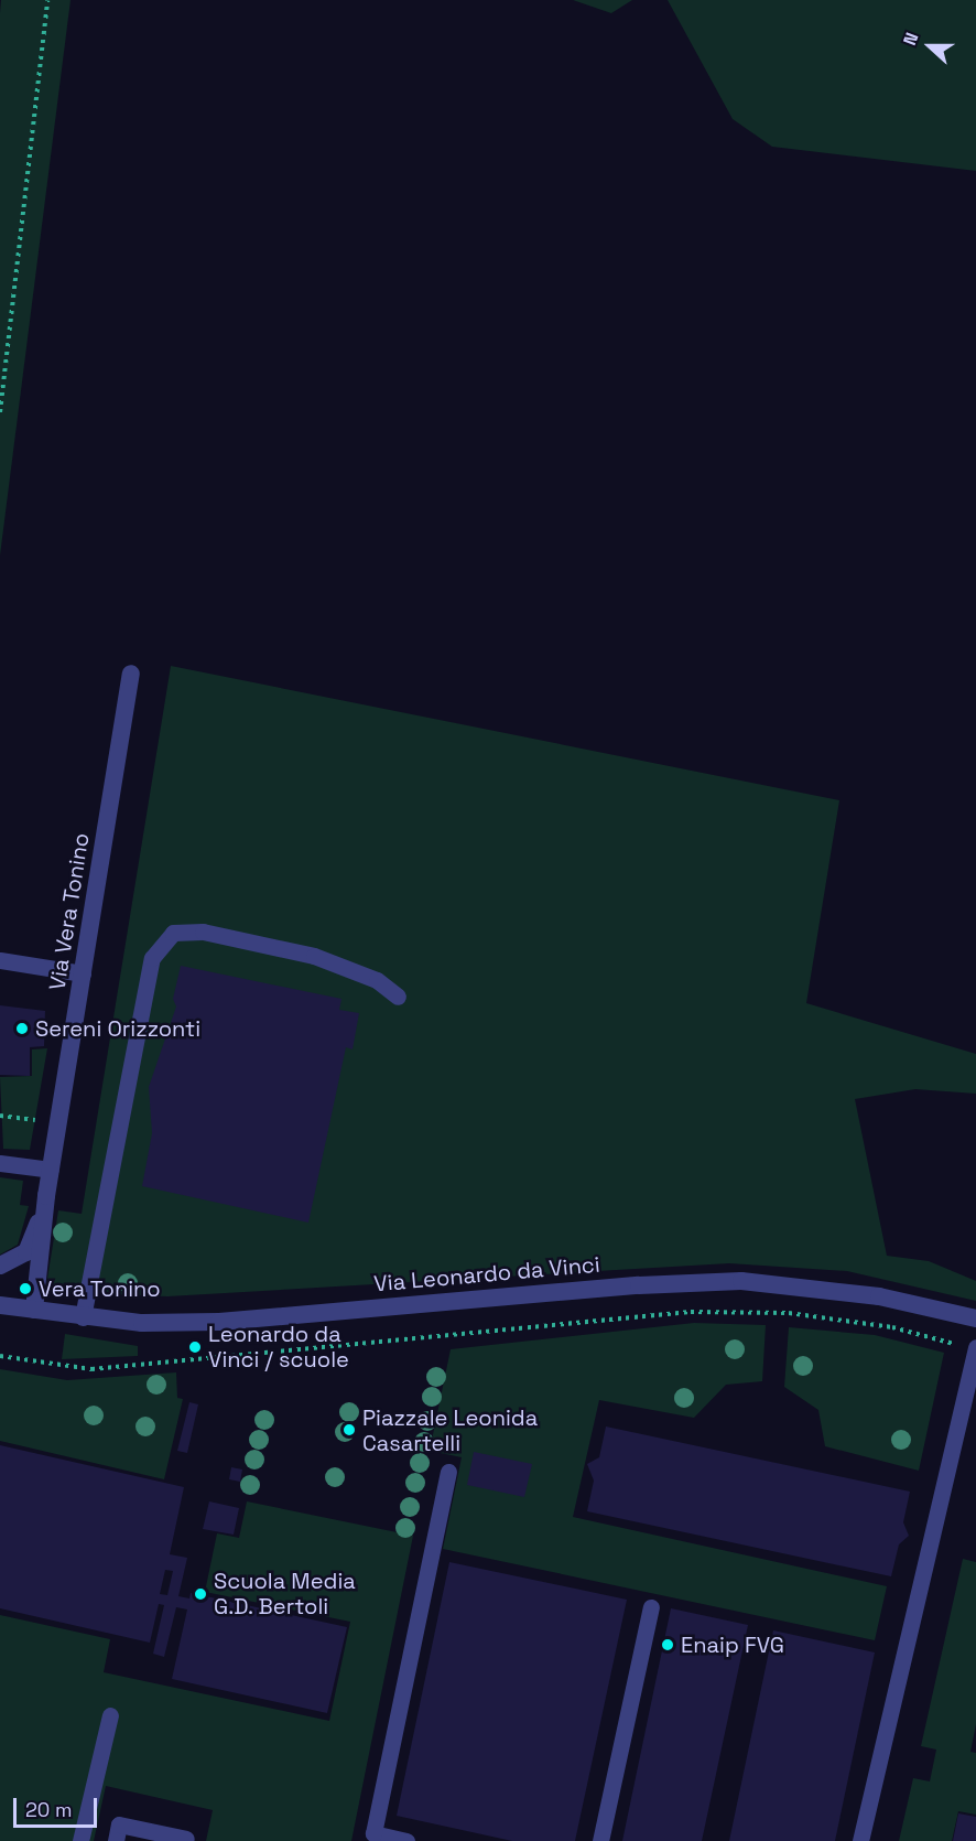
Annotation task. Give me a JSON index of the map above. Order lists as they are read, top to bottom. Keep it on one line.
{"streets":{"street":["Via Vera Tonino","Via Leonardo da Vinci"]},"crossings":[["Via Vera Tonino","Via Leonardo da Vinci"]],"places":["Sereni Orizzonti","Vera Tonino","Leonardo da Vinci / scuole","Piazzale Leonida Casartelli","Scuola Media G.D. Bertoli","Enaip FVG"],"scale_bar":"20 m","north":"left"}
